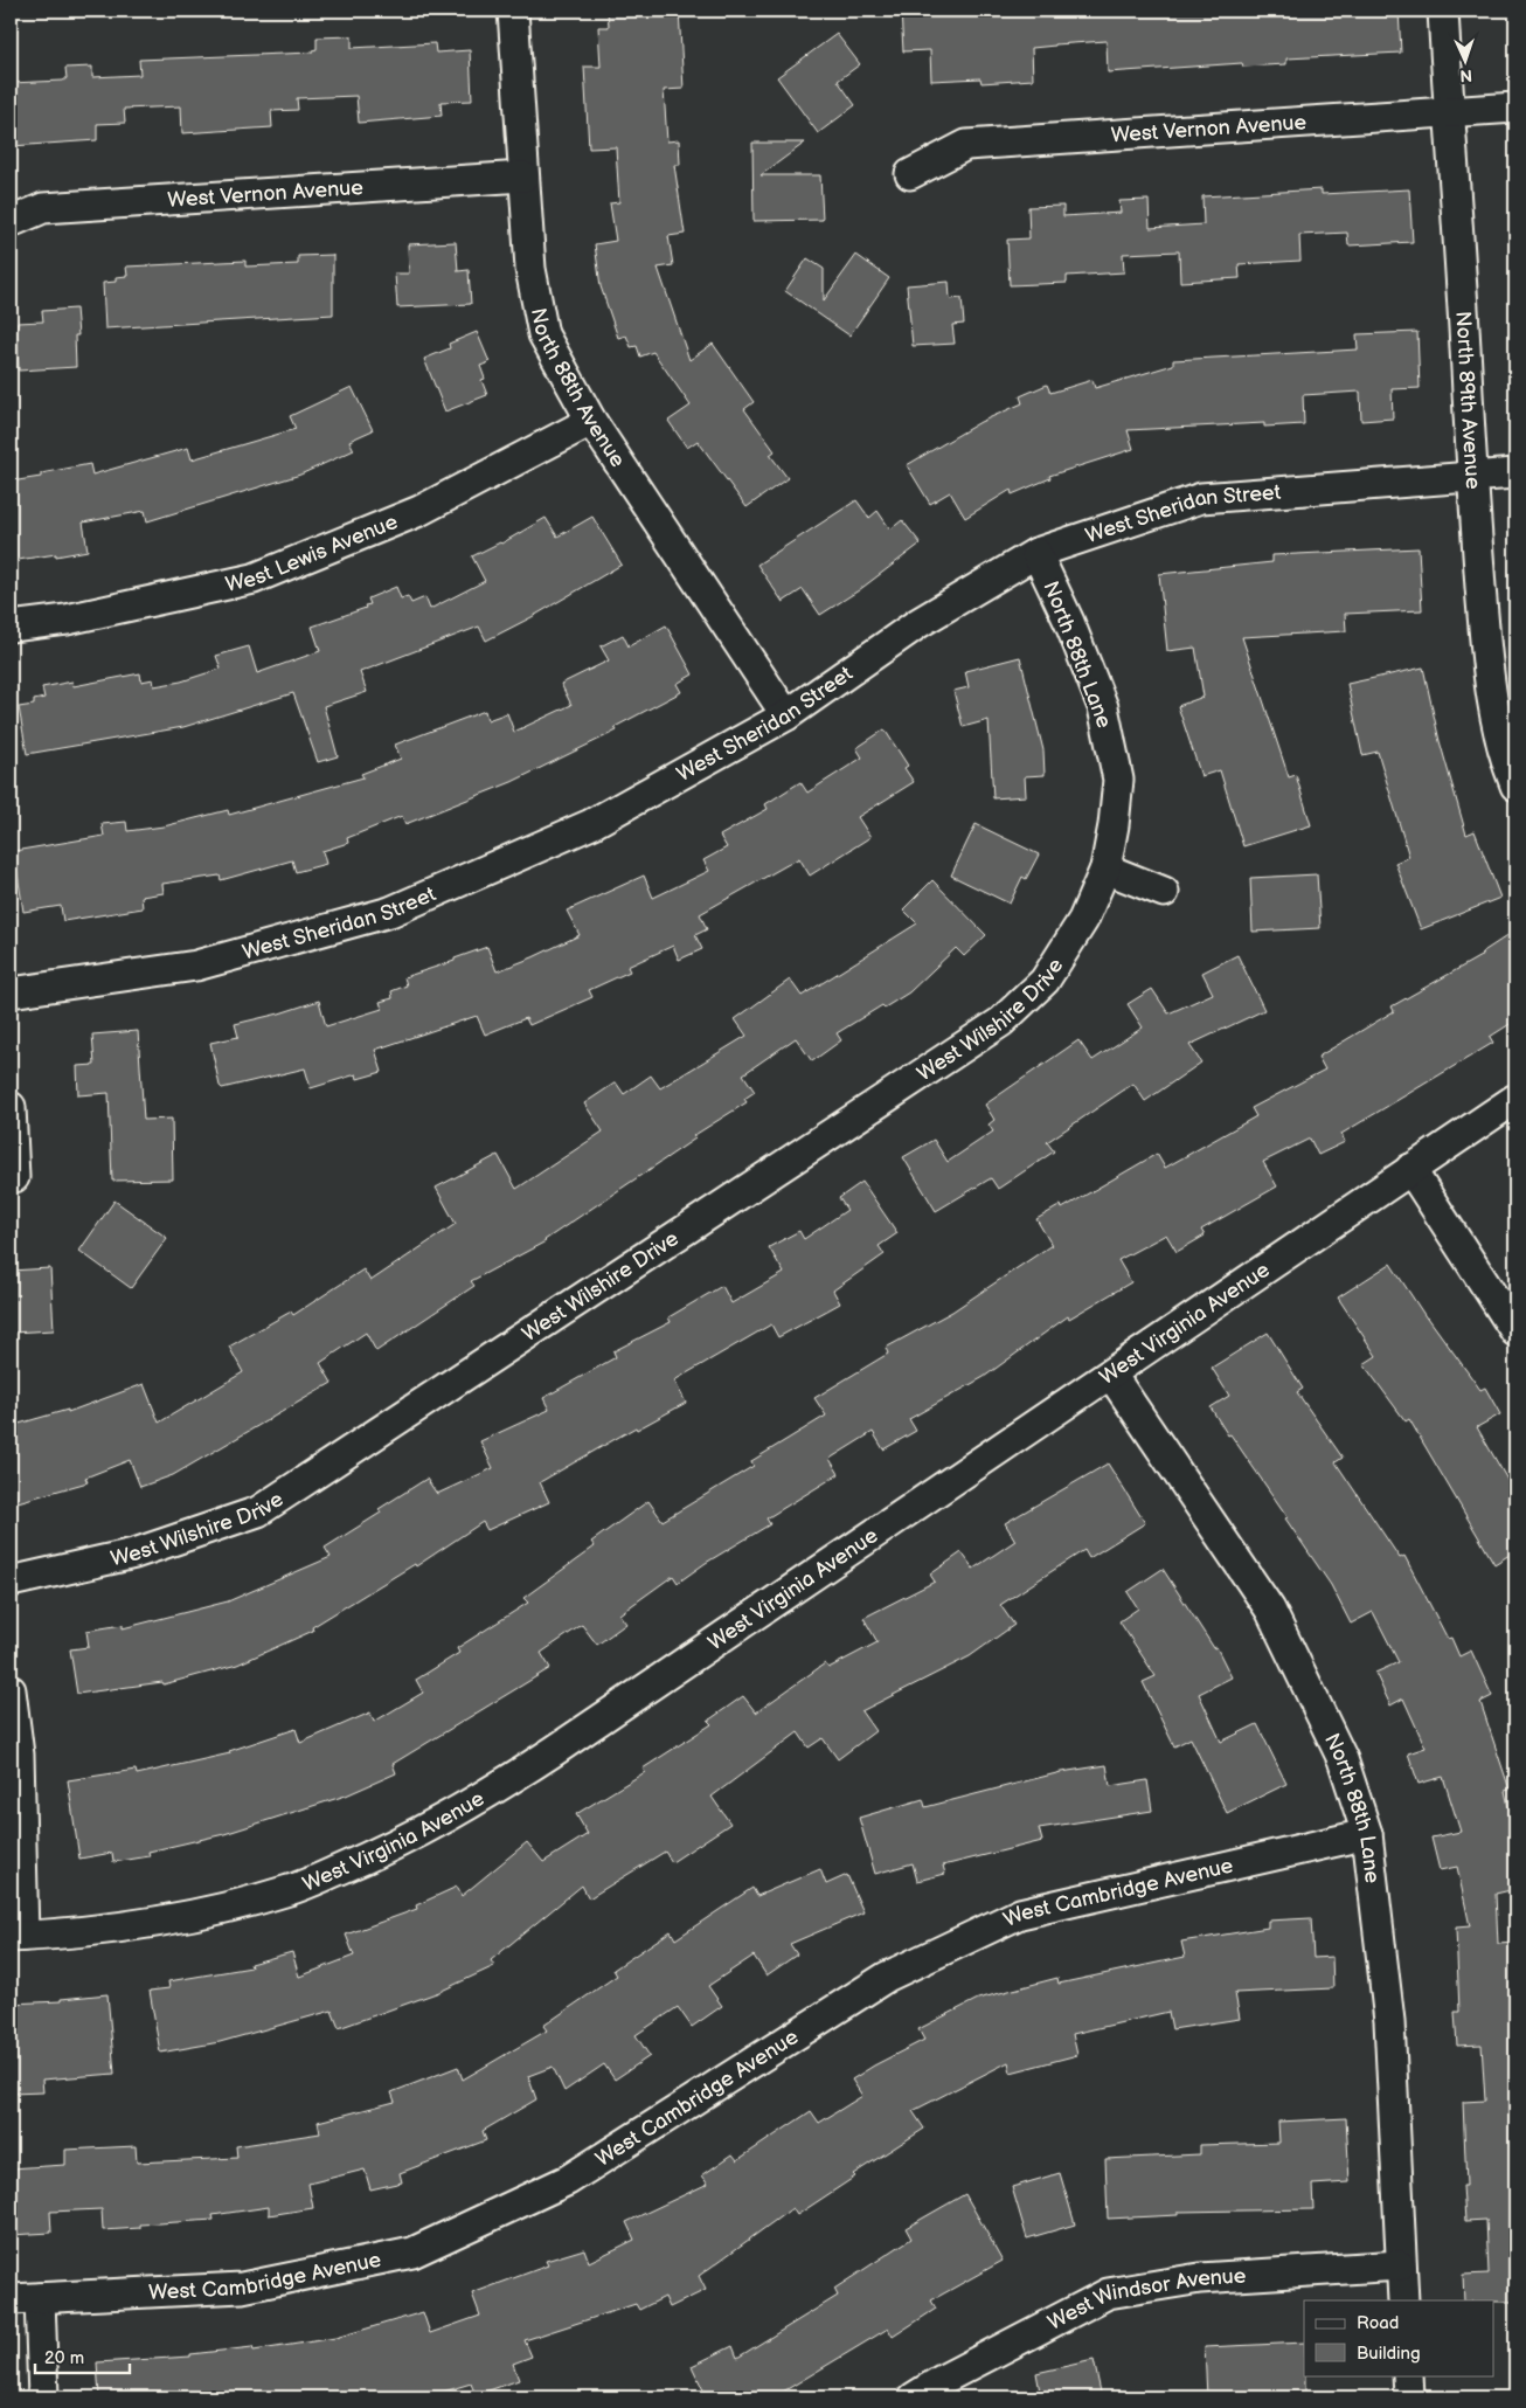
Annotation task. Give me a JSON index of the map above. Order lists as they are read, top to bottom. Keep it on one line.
{"streets":{"street":["West Vernon Avenue","North 88th Avenue","North 89th Avenue","West Sheridan Street","West Lewis Avenue","North 88th Lane","West Wilshire Drive","West Virginia Avenue","West Cambridge Avenue","West Windsor Avenue"]},"crossings":[["West Vernon Avenue","North 88th Avenue"],["West Vernon Avenue","North 89th Avenue"],["North 88th Avenue","West Sheridan Street"],["North 88th Avenue","West Lewis Avenue"],["North 89th Avenue","West Sheridan Street"],["West Sheridan Street","North 88th Lane"],["North 88th Lane","West Wilshire Drive"],["North 88th Lane","West Virginia Avenue"],["North 88th Lane","West Cambridge Avenue"],["North 88th Lane","West Windsor Avenue"]],"legend":["Road","Building"],"scale_bar":"20 m","north":"bottom"}
